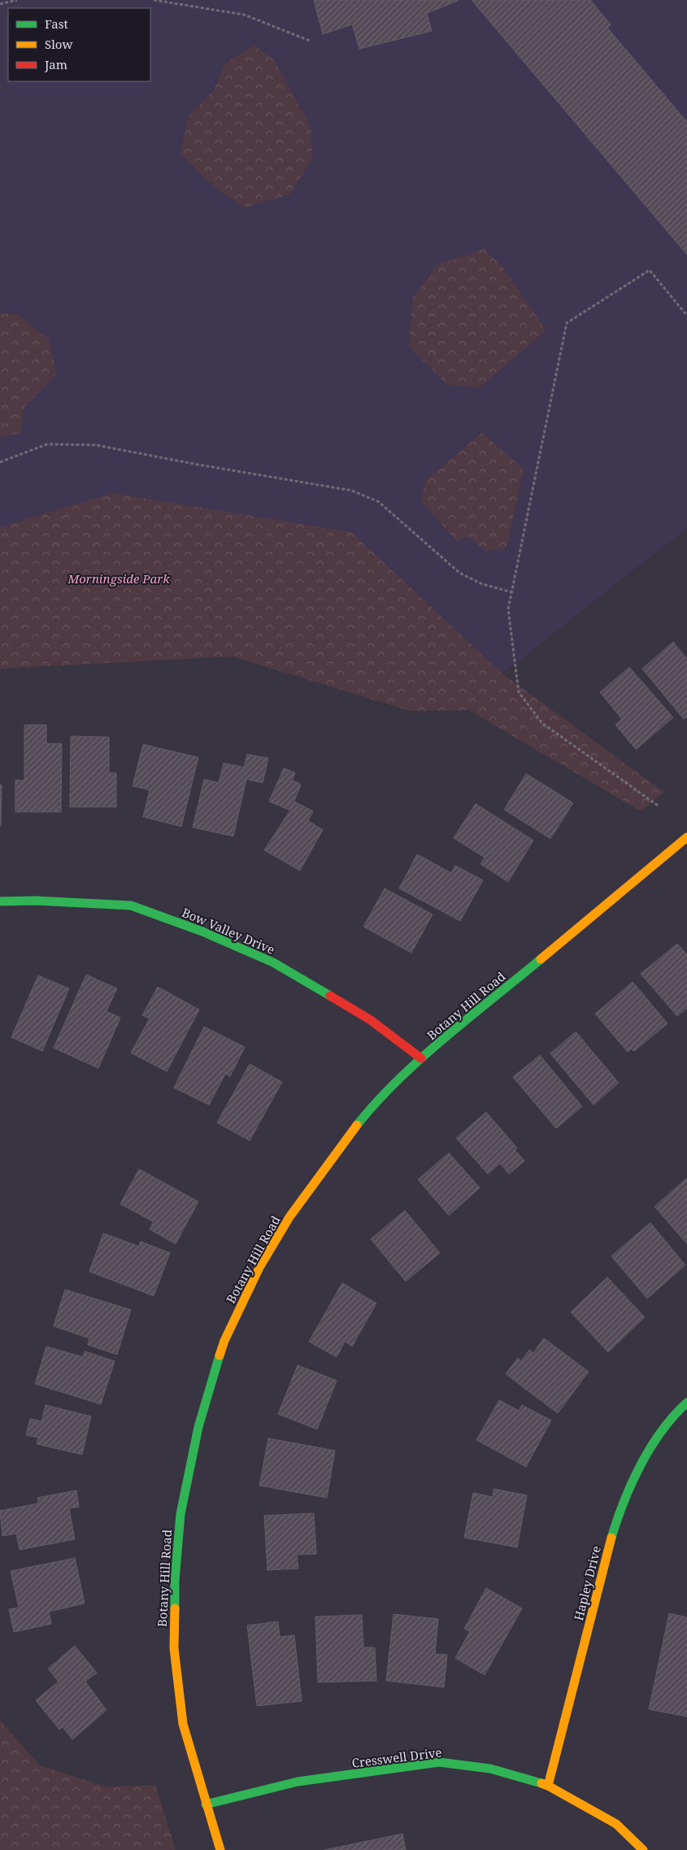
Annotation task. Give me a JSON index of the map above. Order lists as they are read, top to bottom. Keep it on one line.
{"streets":{"street":["Bow Valley Drive","Botany Hill Road","Hapley Drive","Cresswell Drive"]},"crossings":[["Bow Valley Drive","Botany Hill Road"],["Botany Hill Road","Cresswell Drive"],["Hapley Drive","Cresswell Drive"]],"parks":["Morningside Park"],"legend":["Fast","Slow","Jam"]}
